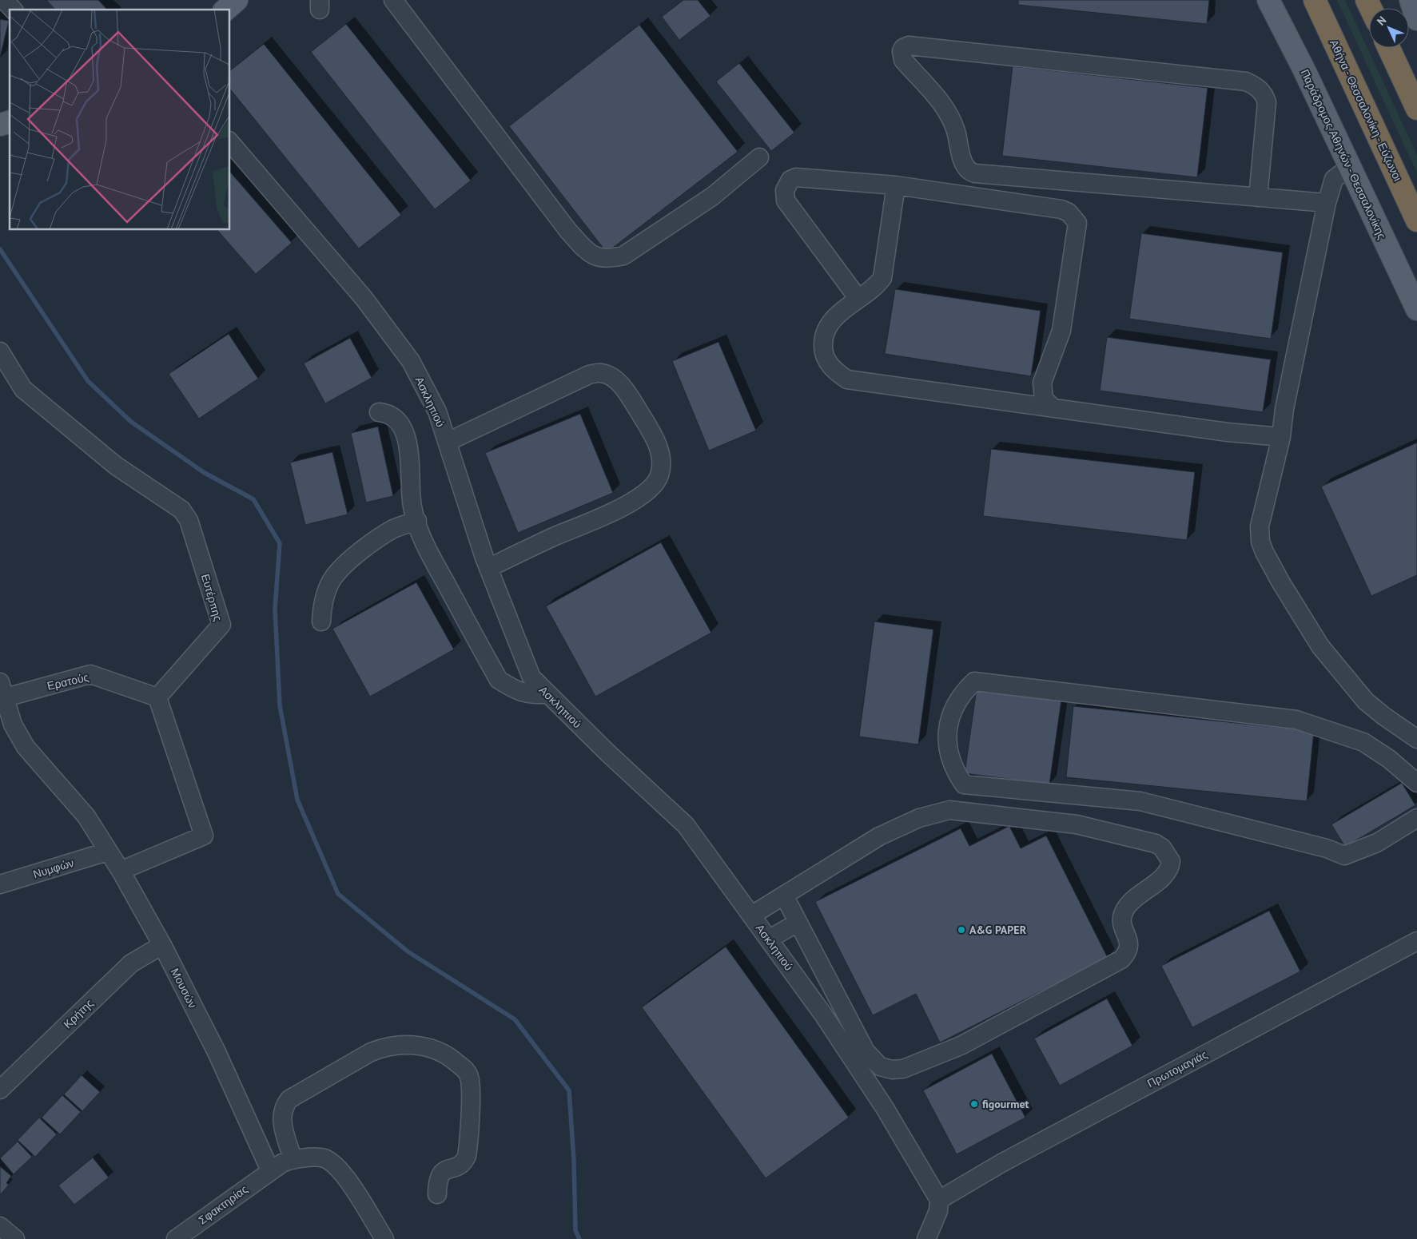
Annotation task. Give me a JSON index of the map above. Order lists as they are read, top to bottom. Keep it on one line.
{"streets":{"highway":["Αθήνα - Θεσσαλονίκη - Εύζωνοι"],"main road":["Παράδρομος Αθηνών - Θεσσαλονίκης"],"street":["Ασκληπιού","Ευτέρπης","Ερατούς","Νυμφών","Μουσών","Κρήτης","Πρωτομαγιάς","Σφακτηρίας"]},"crossings":[["Ασκληπιού","Πρωτομαγιάς"],["Ευτέρπης","Ερατούς"],["Ερατούς","Μουσών"],["Νυμφών","Μουσών"],["Μουσών","Κρήτης"],["Μουσών","Σφακτηρίας"]],"places":["A&G PAPER","figourmet"],"north":"top left"}
